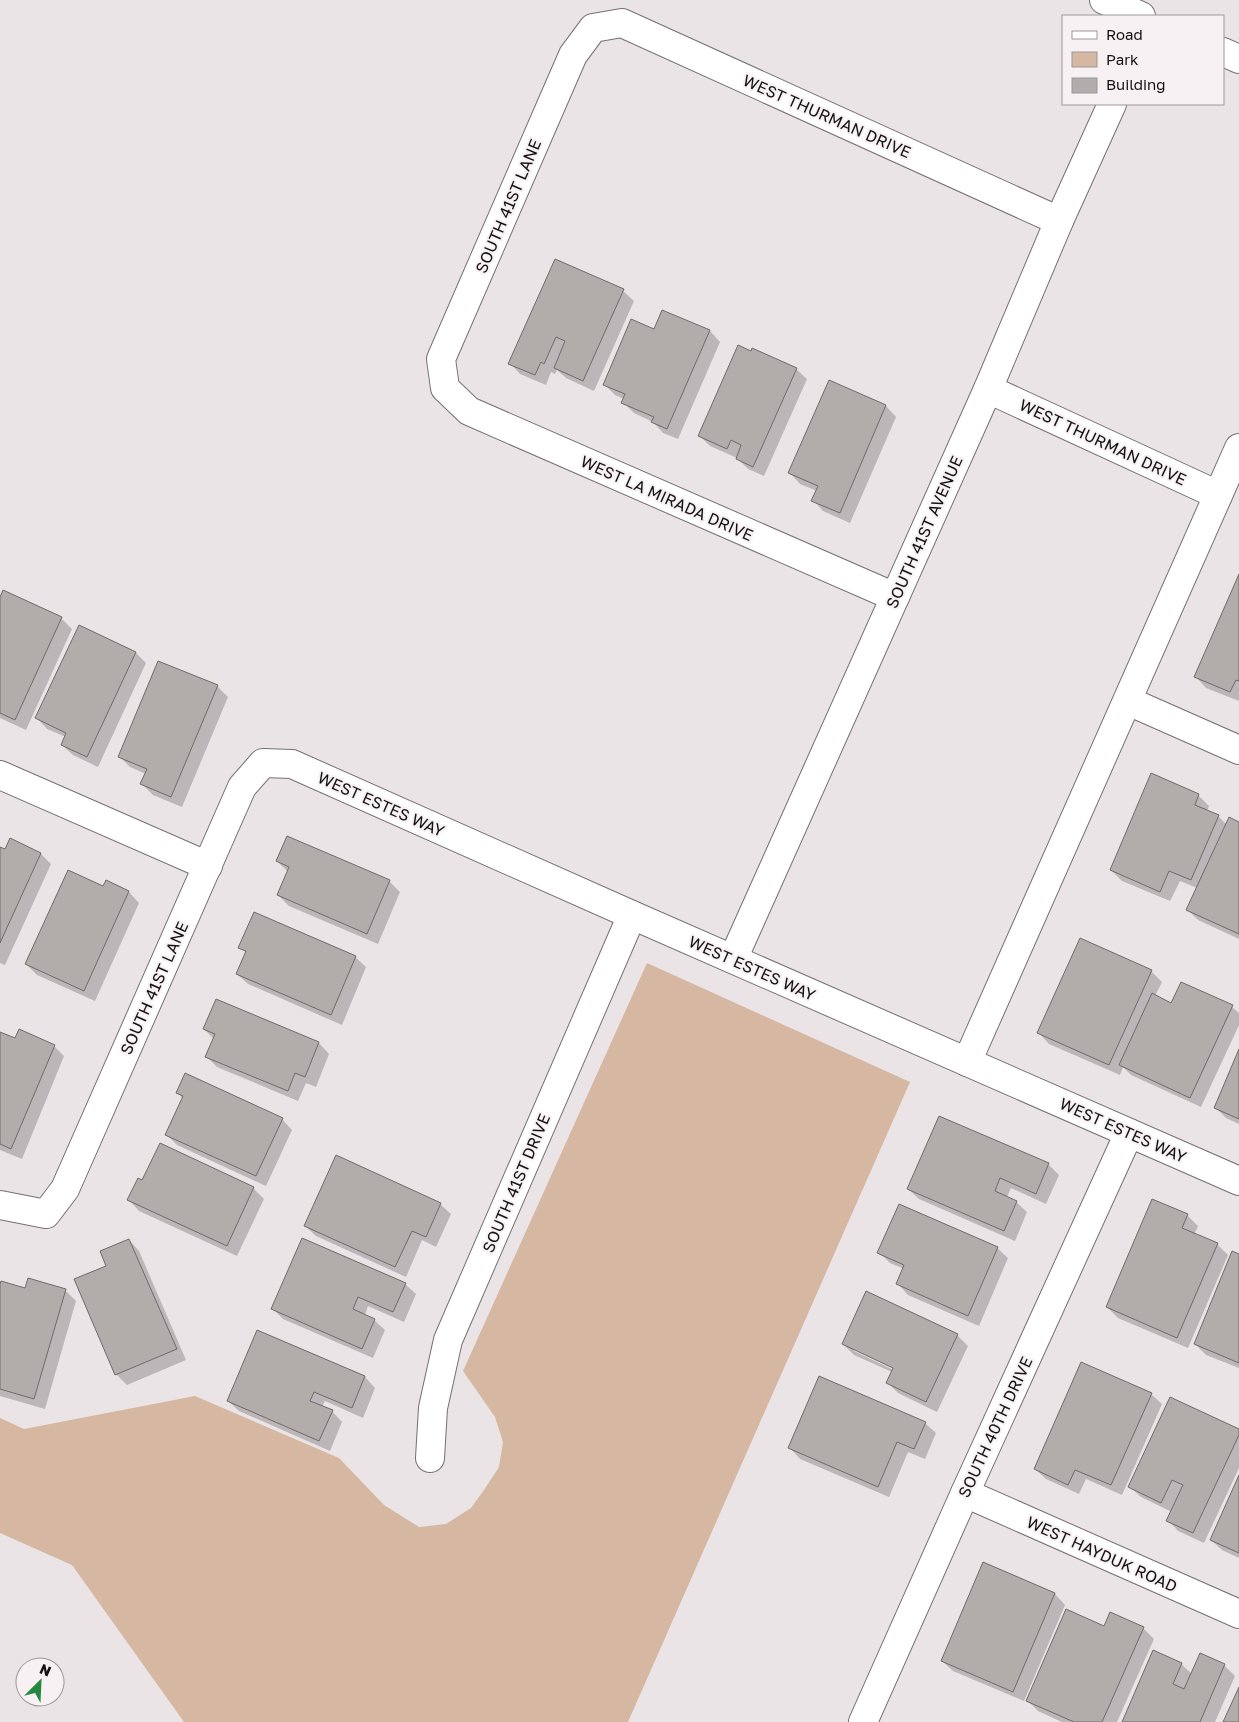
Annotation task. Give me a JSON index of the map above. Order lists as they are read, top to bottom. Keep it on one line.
{"streets":{"street":["WEST THURMAN DRIVE","SOUTH 41ST LANE","WEST LA MIRADA DRIVE","SOUTH 41ST AVENUE","WEST ESTES WAY","SOUTH 41ST DRIVE","SOUTH 40TH DRIVE","WEST HAYDUK ROAD"]},"crossings":[["WEST THURMAN DRIVE","SOUTH 41ST LANE"],["WEST THURMAN DRIVE","SOUTH 41ST AVENUE"],["SOUTH 41ST LANE","WEST LA MIRADA DRIVE"],["SOUTH 41ST LANE","WEST ESTES WAY"],["WEST LA MIRADA DRIVE","SOUTH 41ST AVENUE"],["SOUTH 41ST AVENUE","WEST ESTES WAY"],["WEST ESTES WAY","SOUTH 41ST DRIVE"],["WEST ESTES WAY","SOUTH 40TH DRIVE"],["SOUTH 40TH DRIVE","WEST HAYDUK ROAD"]],"legend":["Road","Park","Building"],"north":"top right"}
